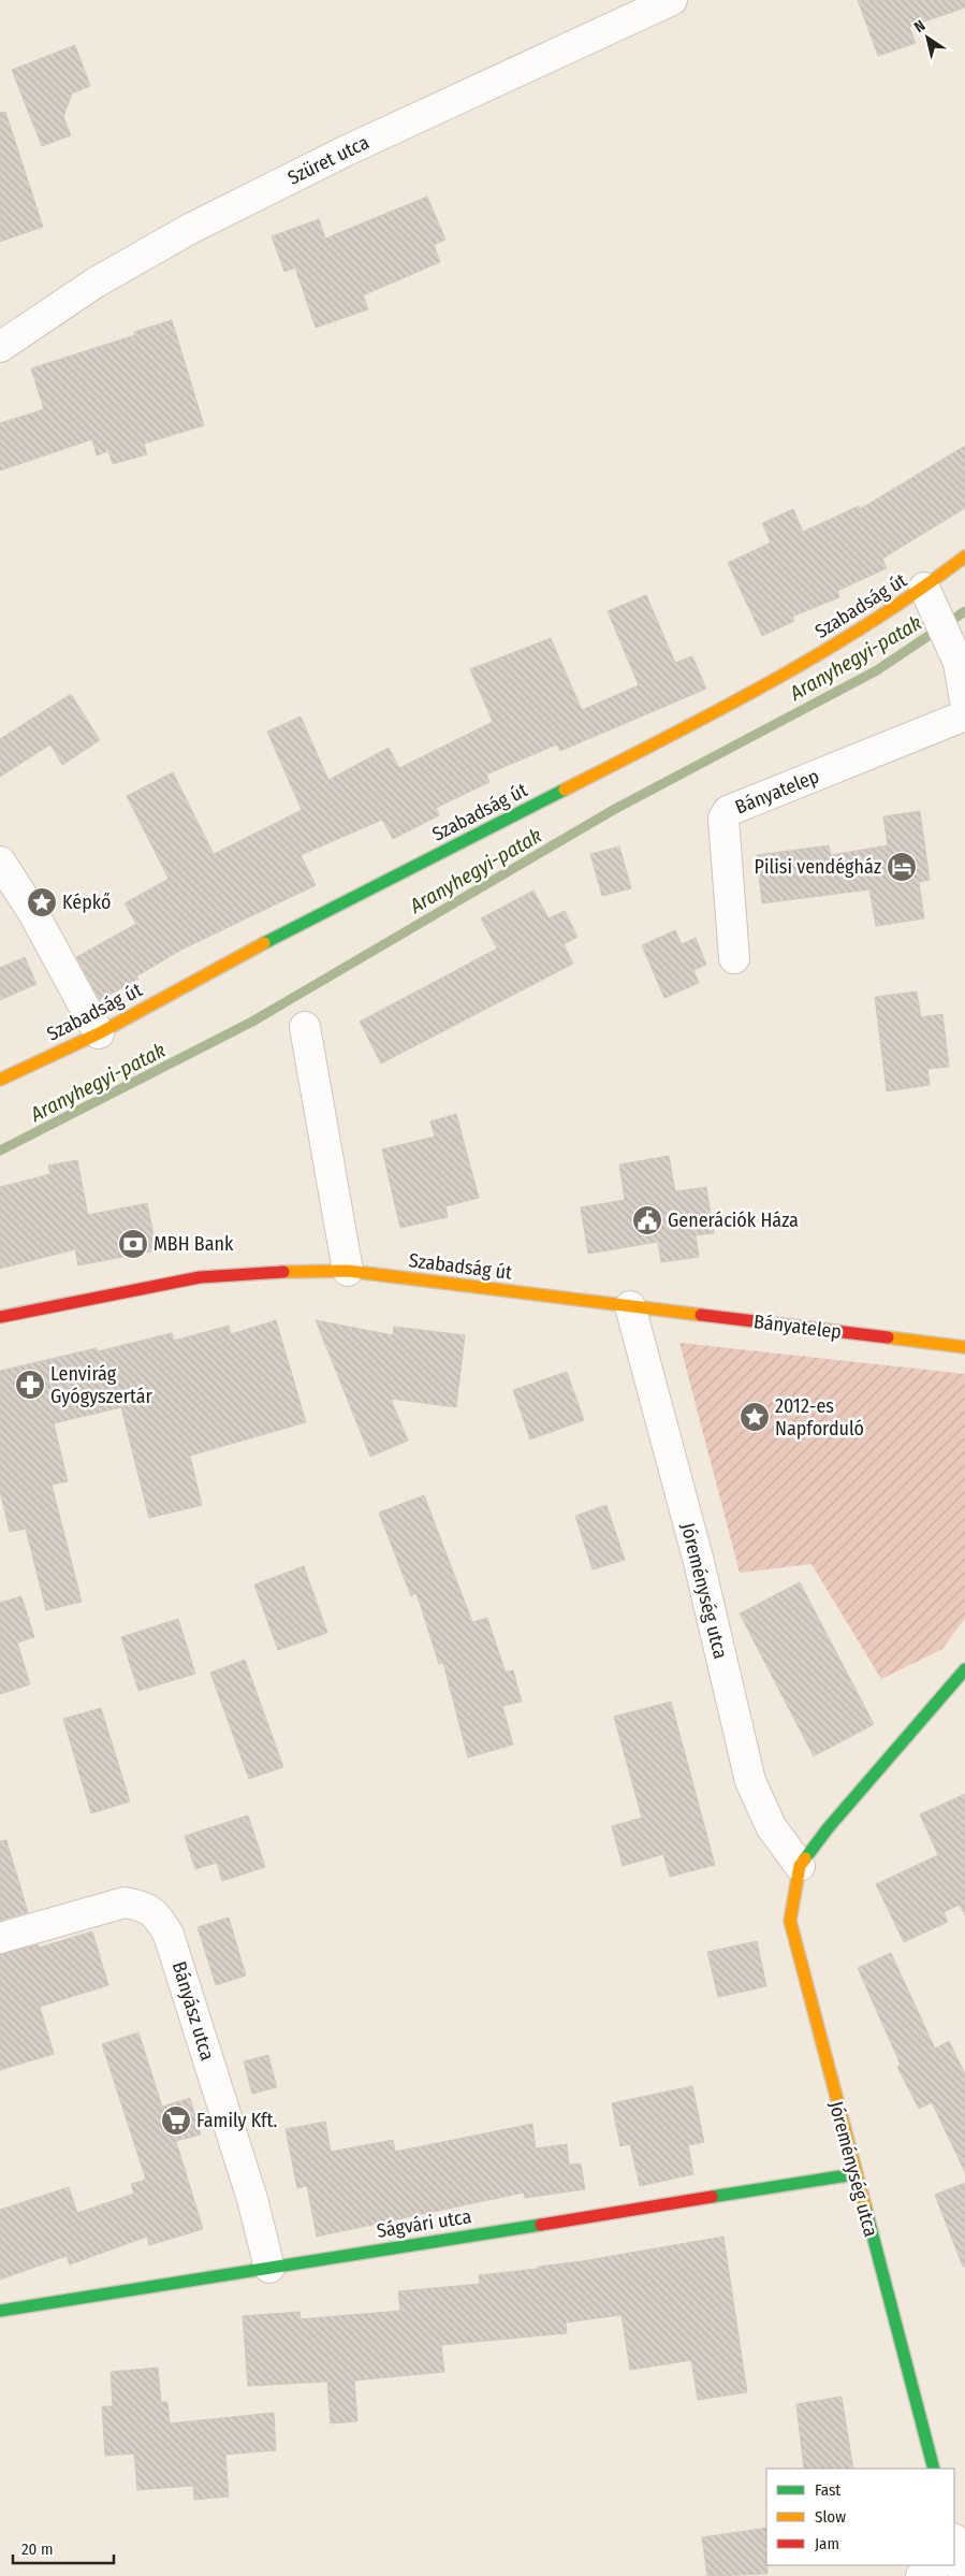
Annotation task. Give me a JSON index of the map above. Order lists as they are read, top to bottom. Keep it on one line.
{"streets":{"street":["Szüret utca","Szabadság út","Bányatelep","Jóreménység utca","Bányász utca","Ságvári utca"]},"crossings":[["Szabadság út","Bányatelep"],["Szabadság út","Jóreménység utca"],["Bányatelep","Jóreménység utca"],["Jóreménység utca","Ságvári utca"],["Bányász utca","Ságvári utca"]],"water":["Aranyhegyi-patak"],"places":{"hotel":["Pilisi vendégház"],"place":["Képkő","2012-es Napforduló"],"public building":["Generációk Háza"],"bank":["MBH Bank"],"pharmacy":["Lenvirág Gyógyszertár"],"supermarket":["Family Kft."]},"legend":["Fast","Slow","Jam"],"scale_bar":"20 m","north":"top left"}
